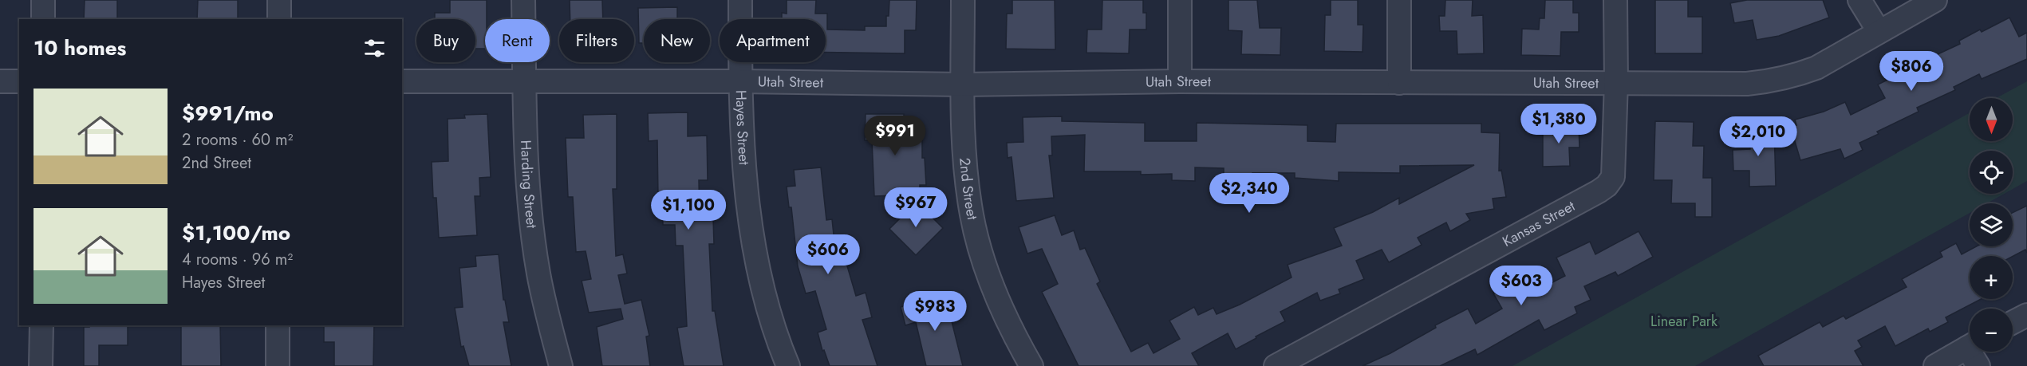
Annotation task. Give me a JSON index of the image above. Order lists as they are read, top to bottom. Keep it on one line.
{"streets":{"street":["Utah Street","Hayes Street","Harding Street","2nd Street","Kansas Street"]},"crossings":[["Utah Street","Hayes Street"],["Utah Street","Harding Street"],["Utah Street","2nd Street"],["Utah Street","Kansas Street"]],"parks":["Linear Park"],"north":"bottom","page":{"chip":["Buy","Rent","Filters","New","Apartment"],"heading":"10 homes","price":["$806","$1,380","$991","$2,010","$2,340","$967","$1,100","$606","$603","$983"],"list":[{"name":"$991/mo","note":"2 rooms · 60 m² · 2nd Street"},{"name":"$1,100/mo","note":"4 rooms · 96 m² · Hayes Street"}],"map_buttons":["+","−"]}}
